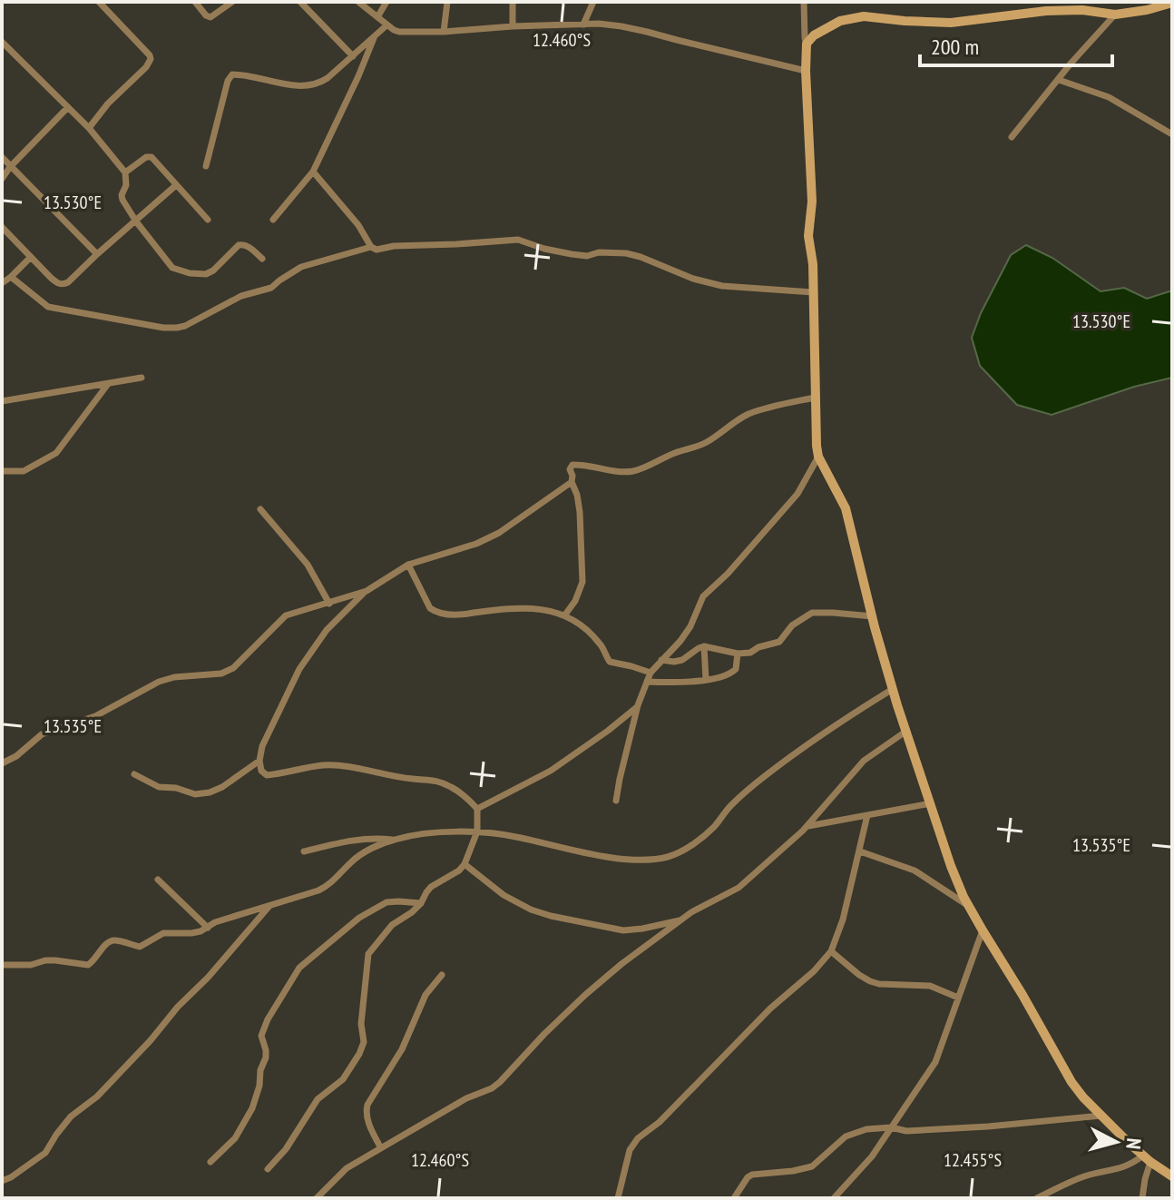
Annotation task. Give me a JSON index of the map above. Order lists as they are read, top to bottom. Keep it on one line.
{"scale_bar":"200 m","north":"right","coordinates":["12.460°S","13.530°E","13.535°E","12.455°S"]}
